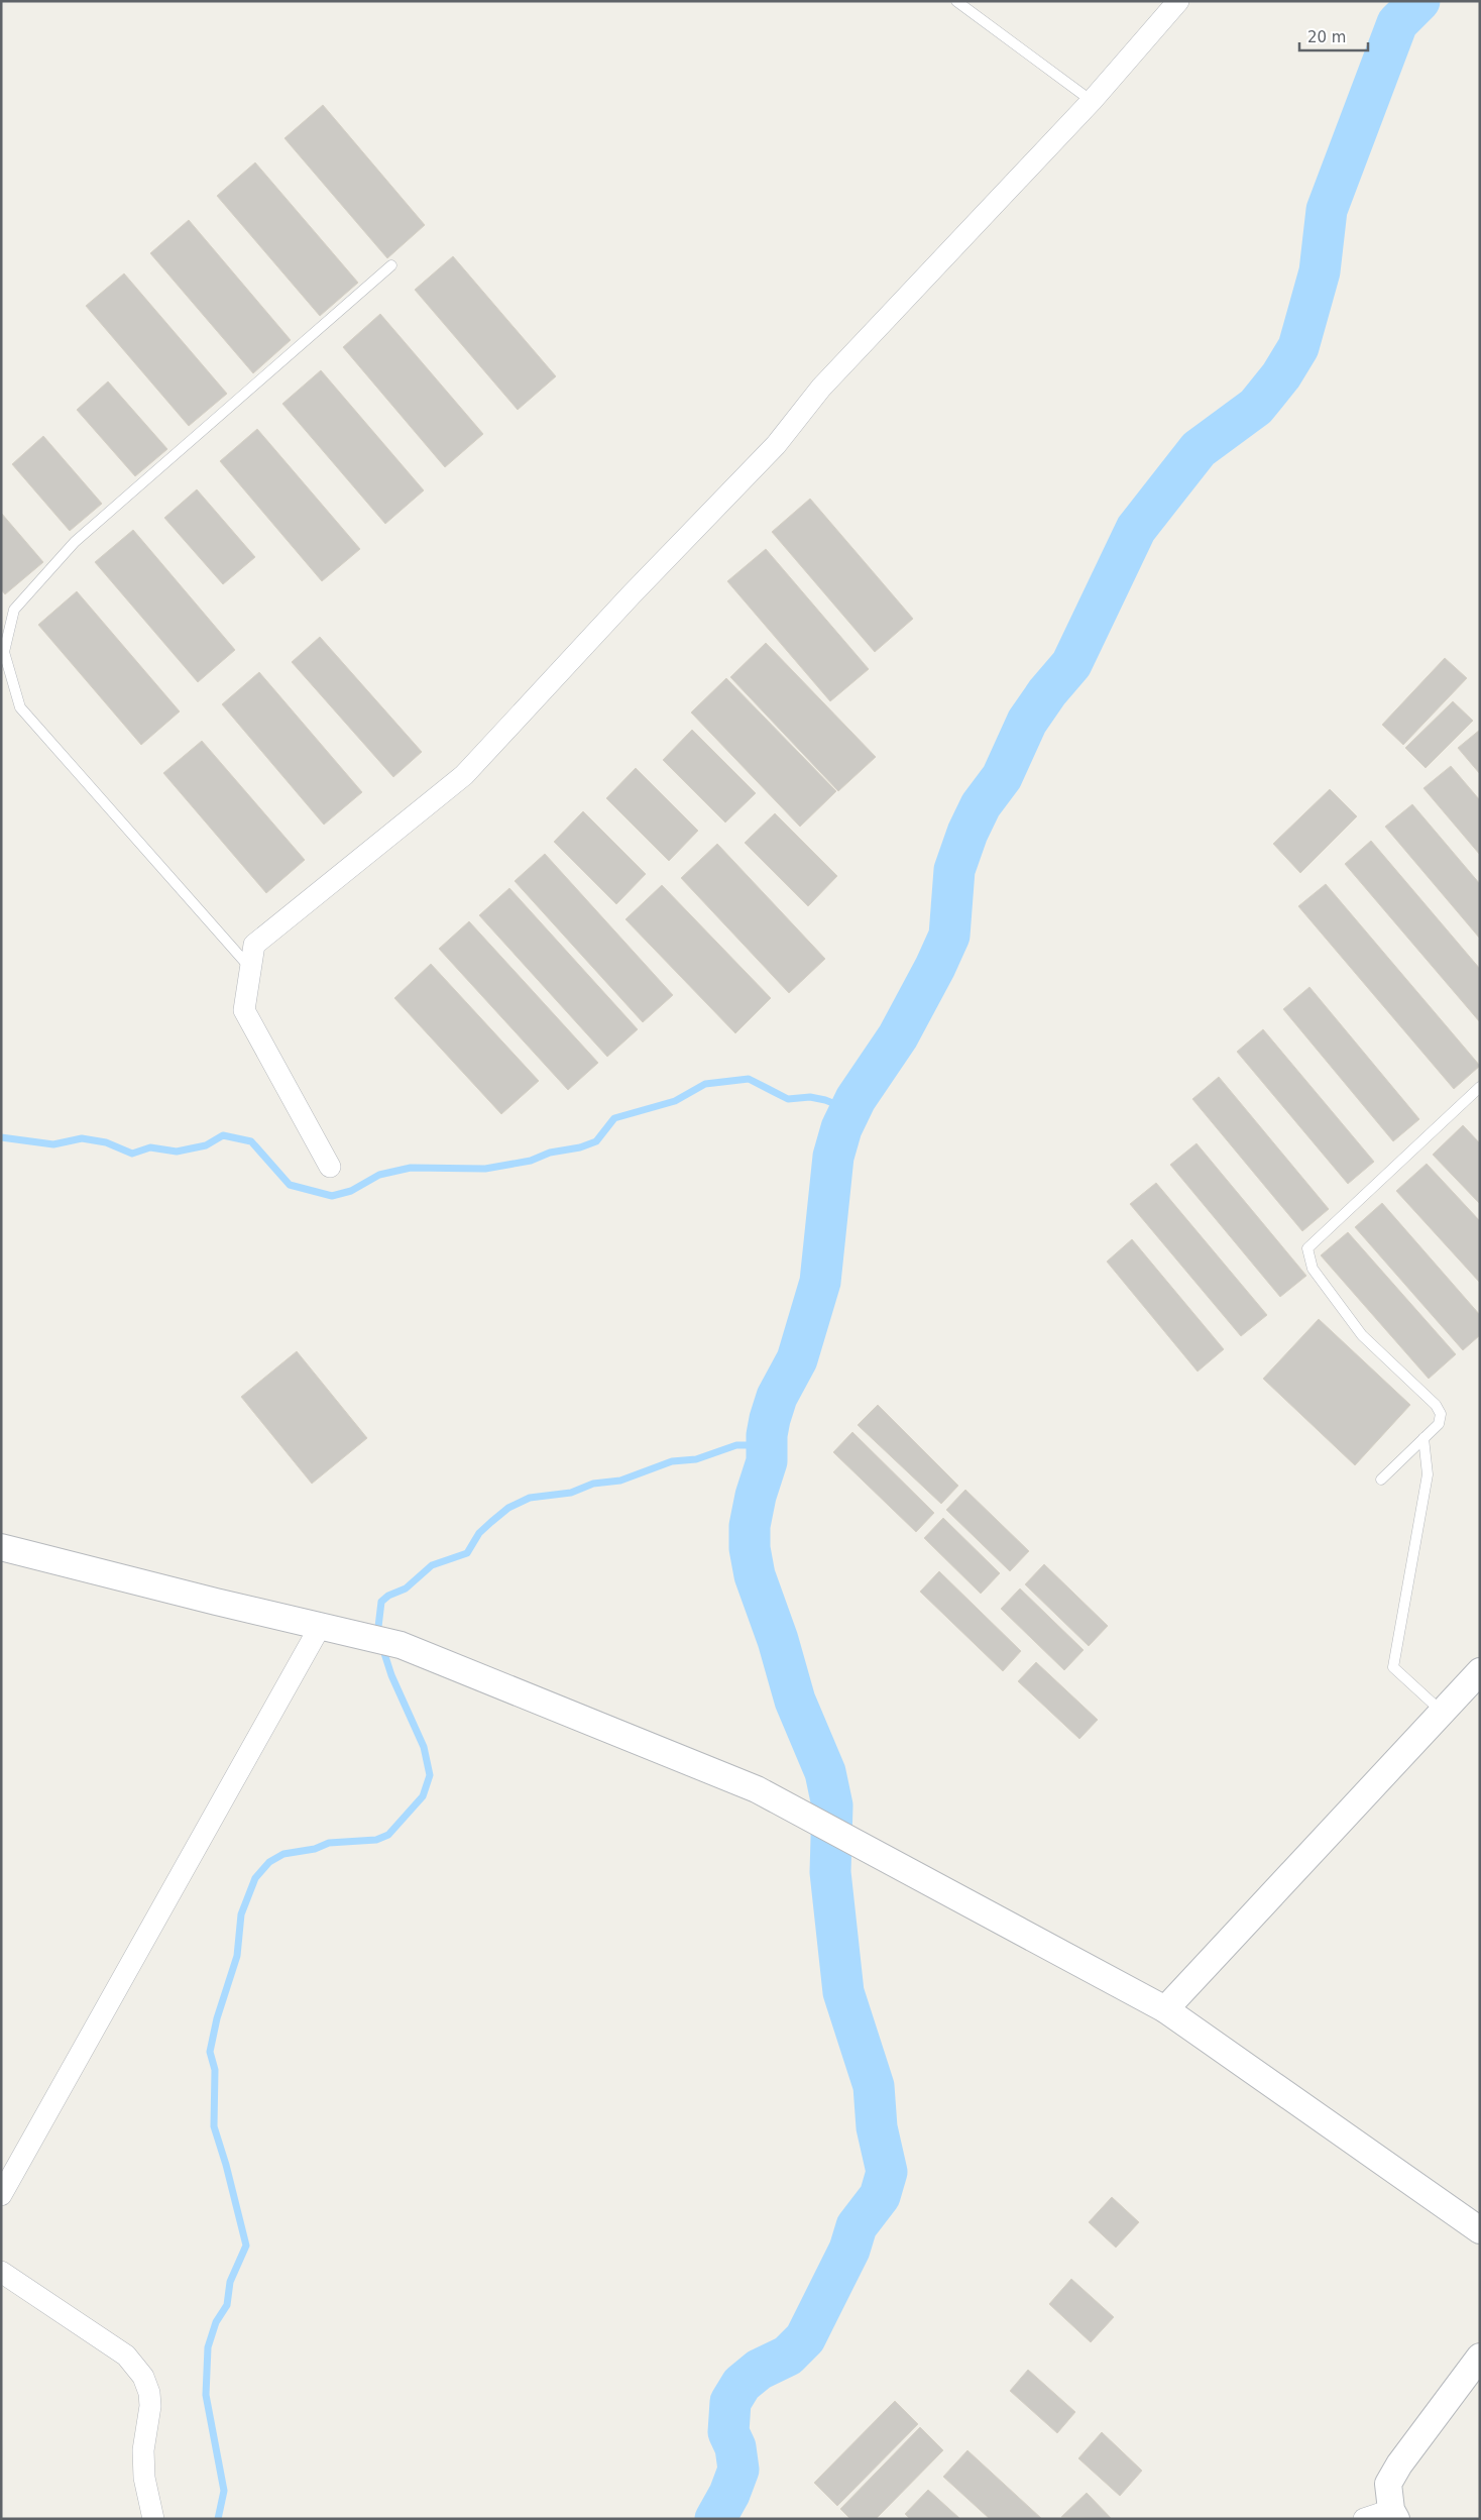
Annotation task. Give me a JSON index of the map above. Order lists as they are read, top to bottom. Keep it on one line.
{"scale_bar":"20 m"}
